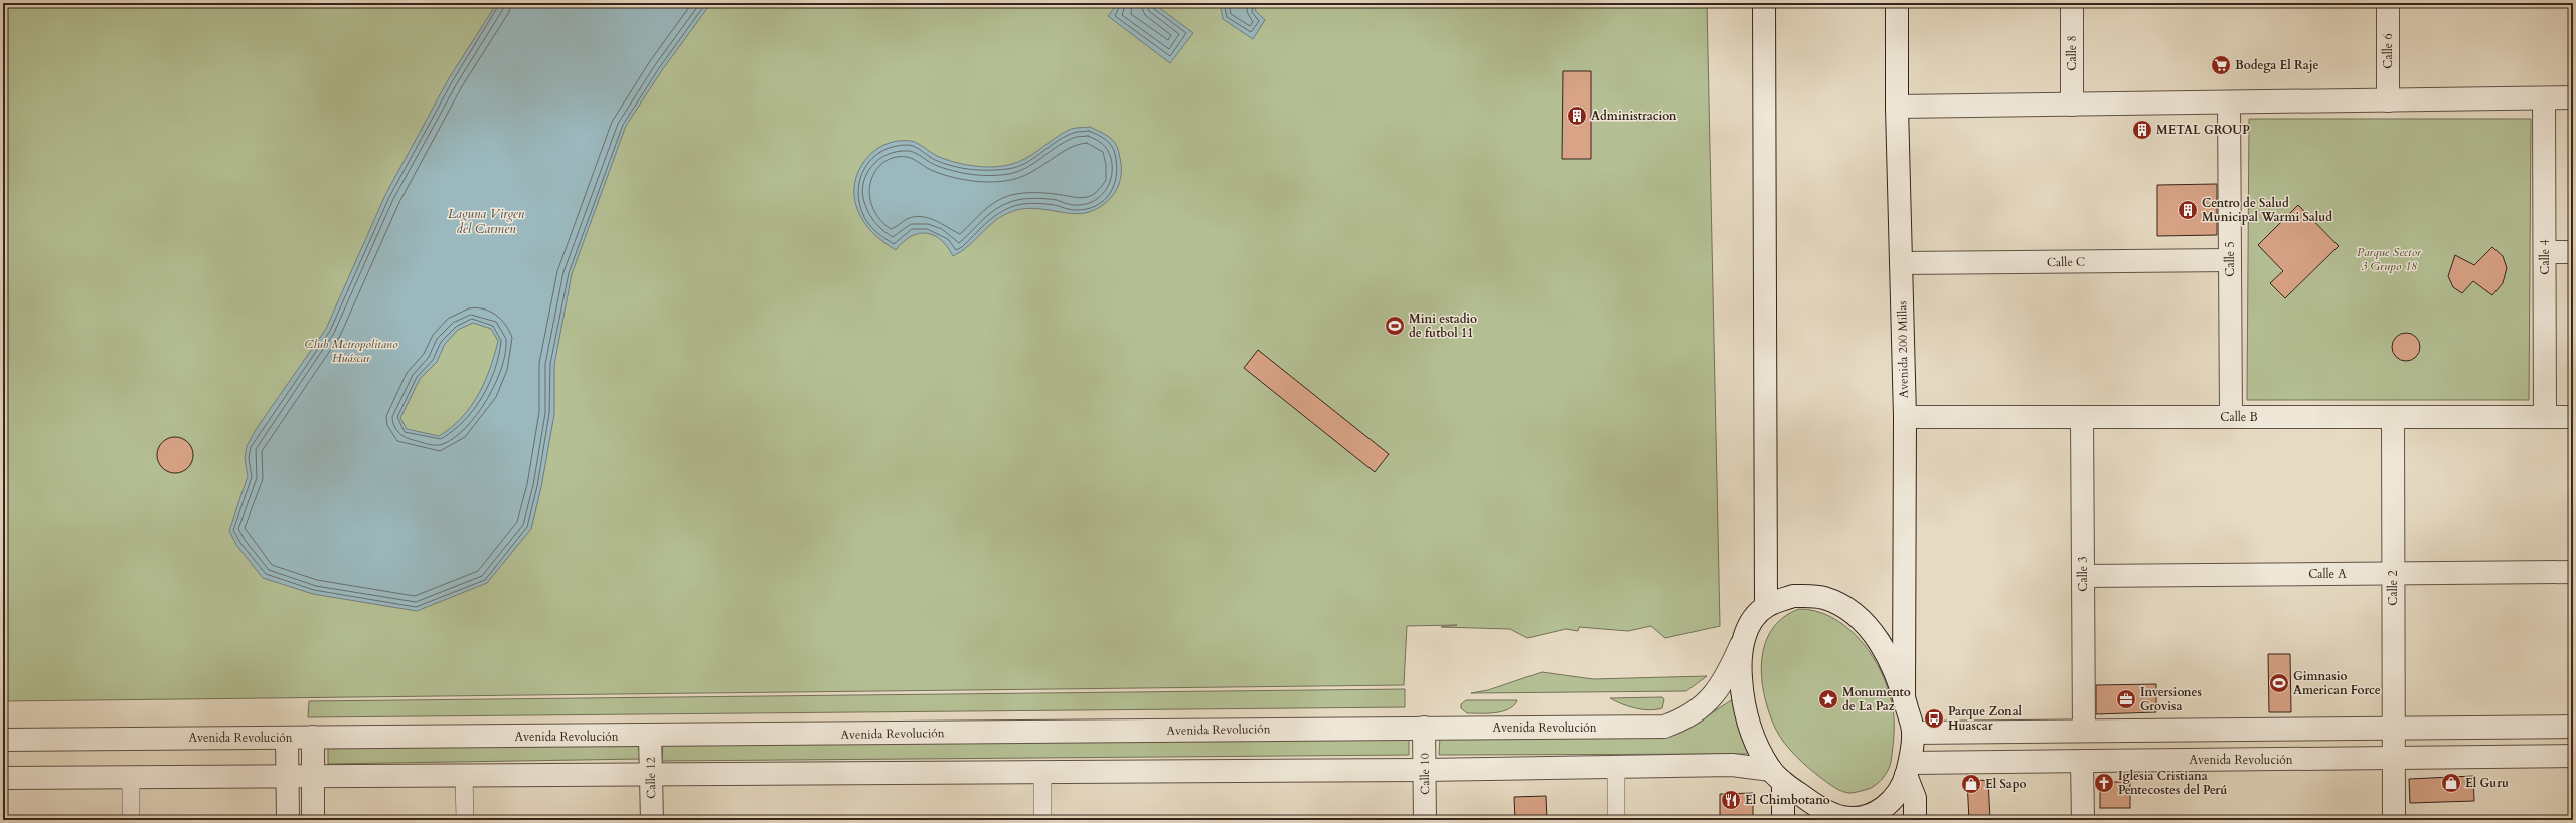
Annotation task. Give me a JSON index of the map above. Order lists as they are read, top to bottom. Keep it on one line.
{"streets":{"street":["Calle 6","Calle 8","Calle 4","Calle 5","Calle C","Avenida 200 Millas","Calle B","Calle 3","Calle A","Calle 2","Avenida Revolución","Calle 10","Calle 12"]},"crossings":[["Calle 4","Calle B"],["Calle 5","Calle C"],["Calle 5","Calle B"],["Calle C","Avenida 200 Millas"],["Avenida 200 Millas","Calle B"],["Calle B","Calle 3"],["Calle B","Calle 2"],["Calle 3","Calle A"],["Calle A","Calle 2"],["Calle 2","Avenida Revolución"],["Avenida Revolución","Calle 10"],["Avenida Revolución","Calle 12"]],"water":["Laguna Virgen del Carmen"],"parks":["Parque Sector 3 Grupo 18","Club Metropolitano Huáscar"],"places":{"supermarket":["Bodega El Raje"],"building":["Administracion","METAL GROUP","Centro de Salud Municipal Warmi Salud"],"sports":["Mini estadio de futbol 11","Gimnasio American Force"],"place":["Monumento de La Paz"],"office":["Inversiones Grovisa"],"bus stop":["Parque Zonal Huascar"],"church":["Iglesia Cristiana Pentecostes del Perú"],"shop":["El Guru","El Sapo"],"restaurant":["El Chimbotano"]}}
